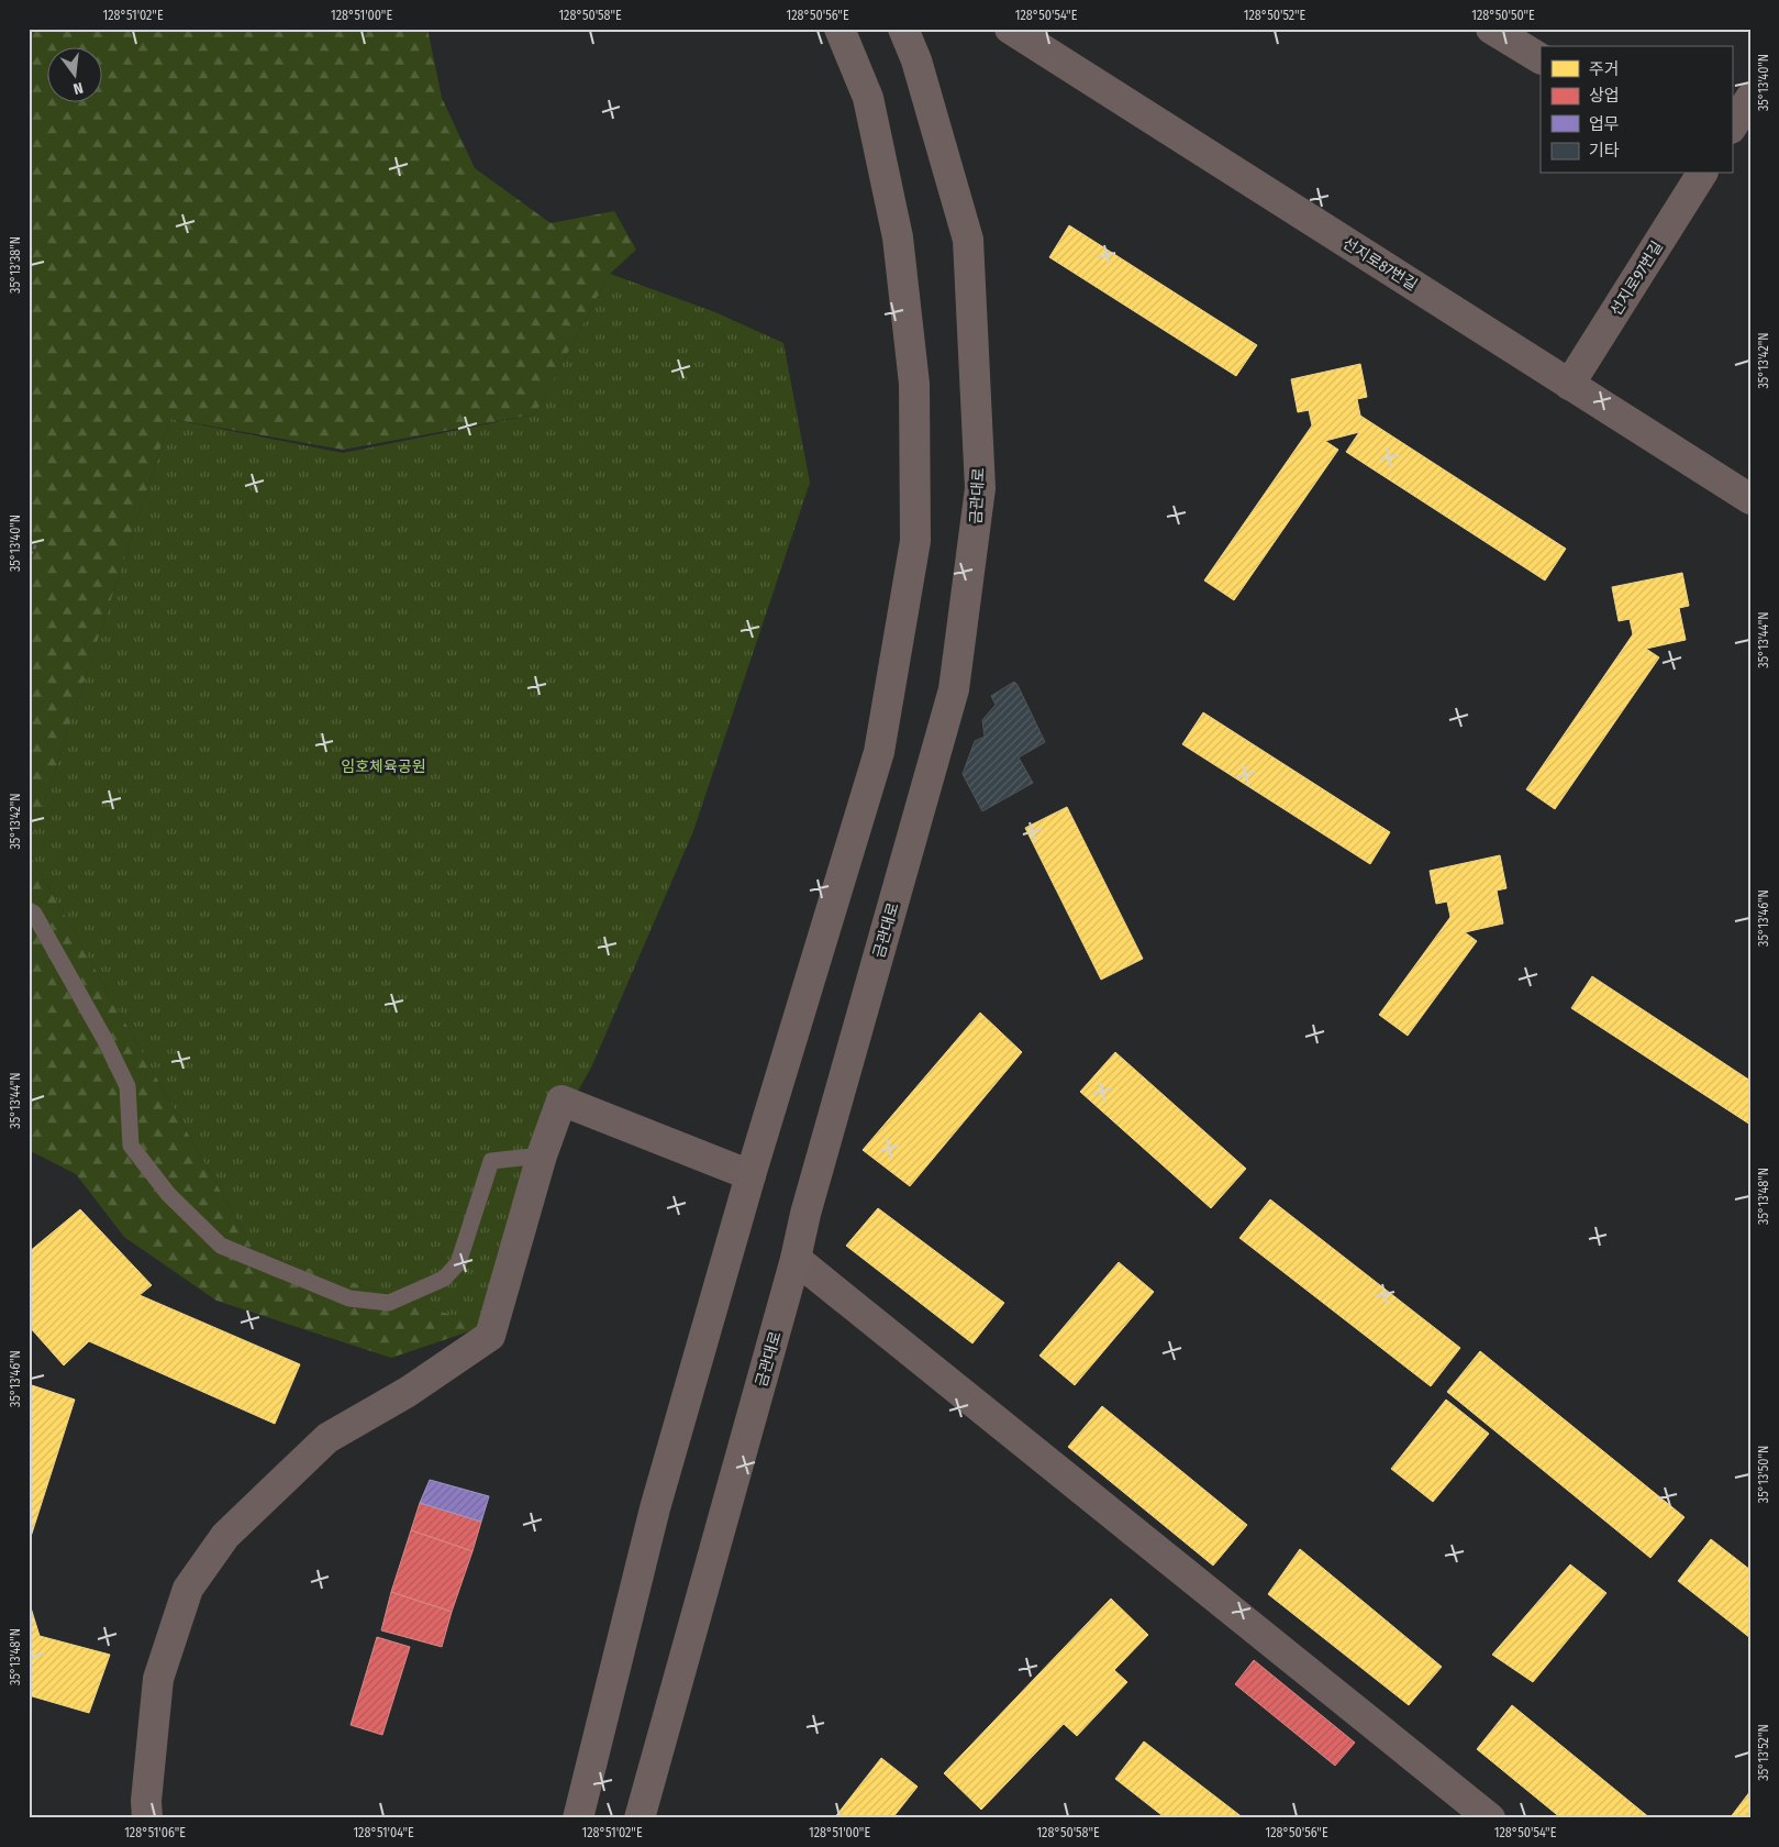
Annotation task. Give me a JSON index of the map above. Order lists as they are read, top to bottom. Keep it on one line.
{"streets":{"main road":["금관대로"],"street":["선지로87번길","선지로97번길"]},"crossings":[["선지로87번길","선지로97번길"]],"parks":["임호체육공원"],"legend":["주거","상업","업무","기타"],"north":"bottom","coordinates":["128°51'02\"E","128°51'00\"E","128°50'58\"E","128°50'56\"E","128°50'54\"E","128°50'52\"E","128°50'50\"E","35°13'40\"N","35°13'38\"N","35°13'42\"N","35°13'44\"N","35°13'46\"N","35°13'48\"N","35°13'50\"N","35°13'52\"N","128°51'06\"E","128°51'04\"E"]}
